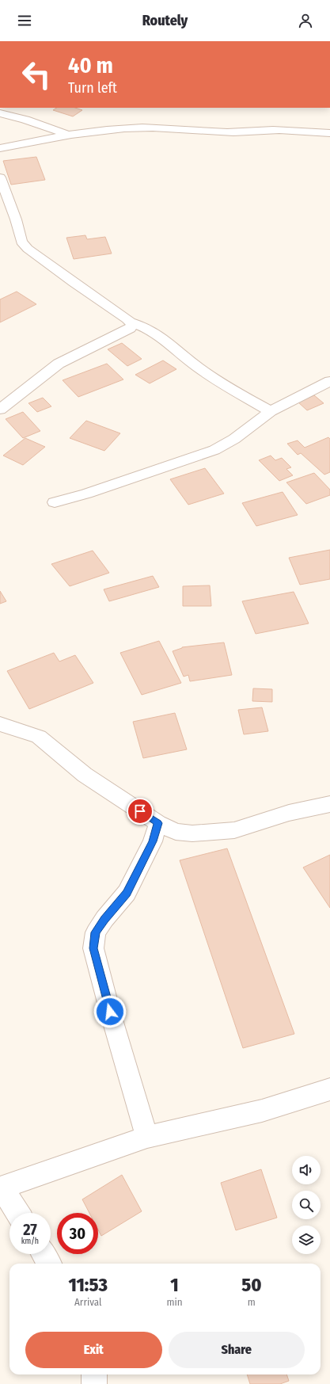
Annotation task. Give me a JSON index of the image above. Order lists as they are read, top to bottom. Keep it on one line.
{"page":{"header":"Routely","turn":["40 m","Turn left"],"speed":"27 km/h","limit":"30","eta":["11:53","Arrival","1","min","50","m"],"buttons":["Exit","Share"]}}
